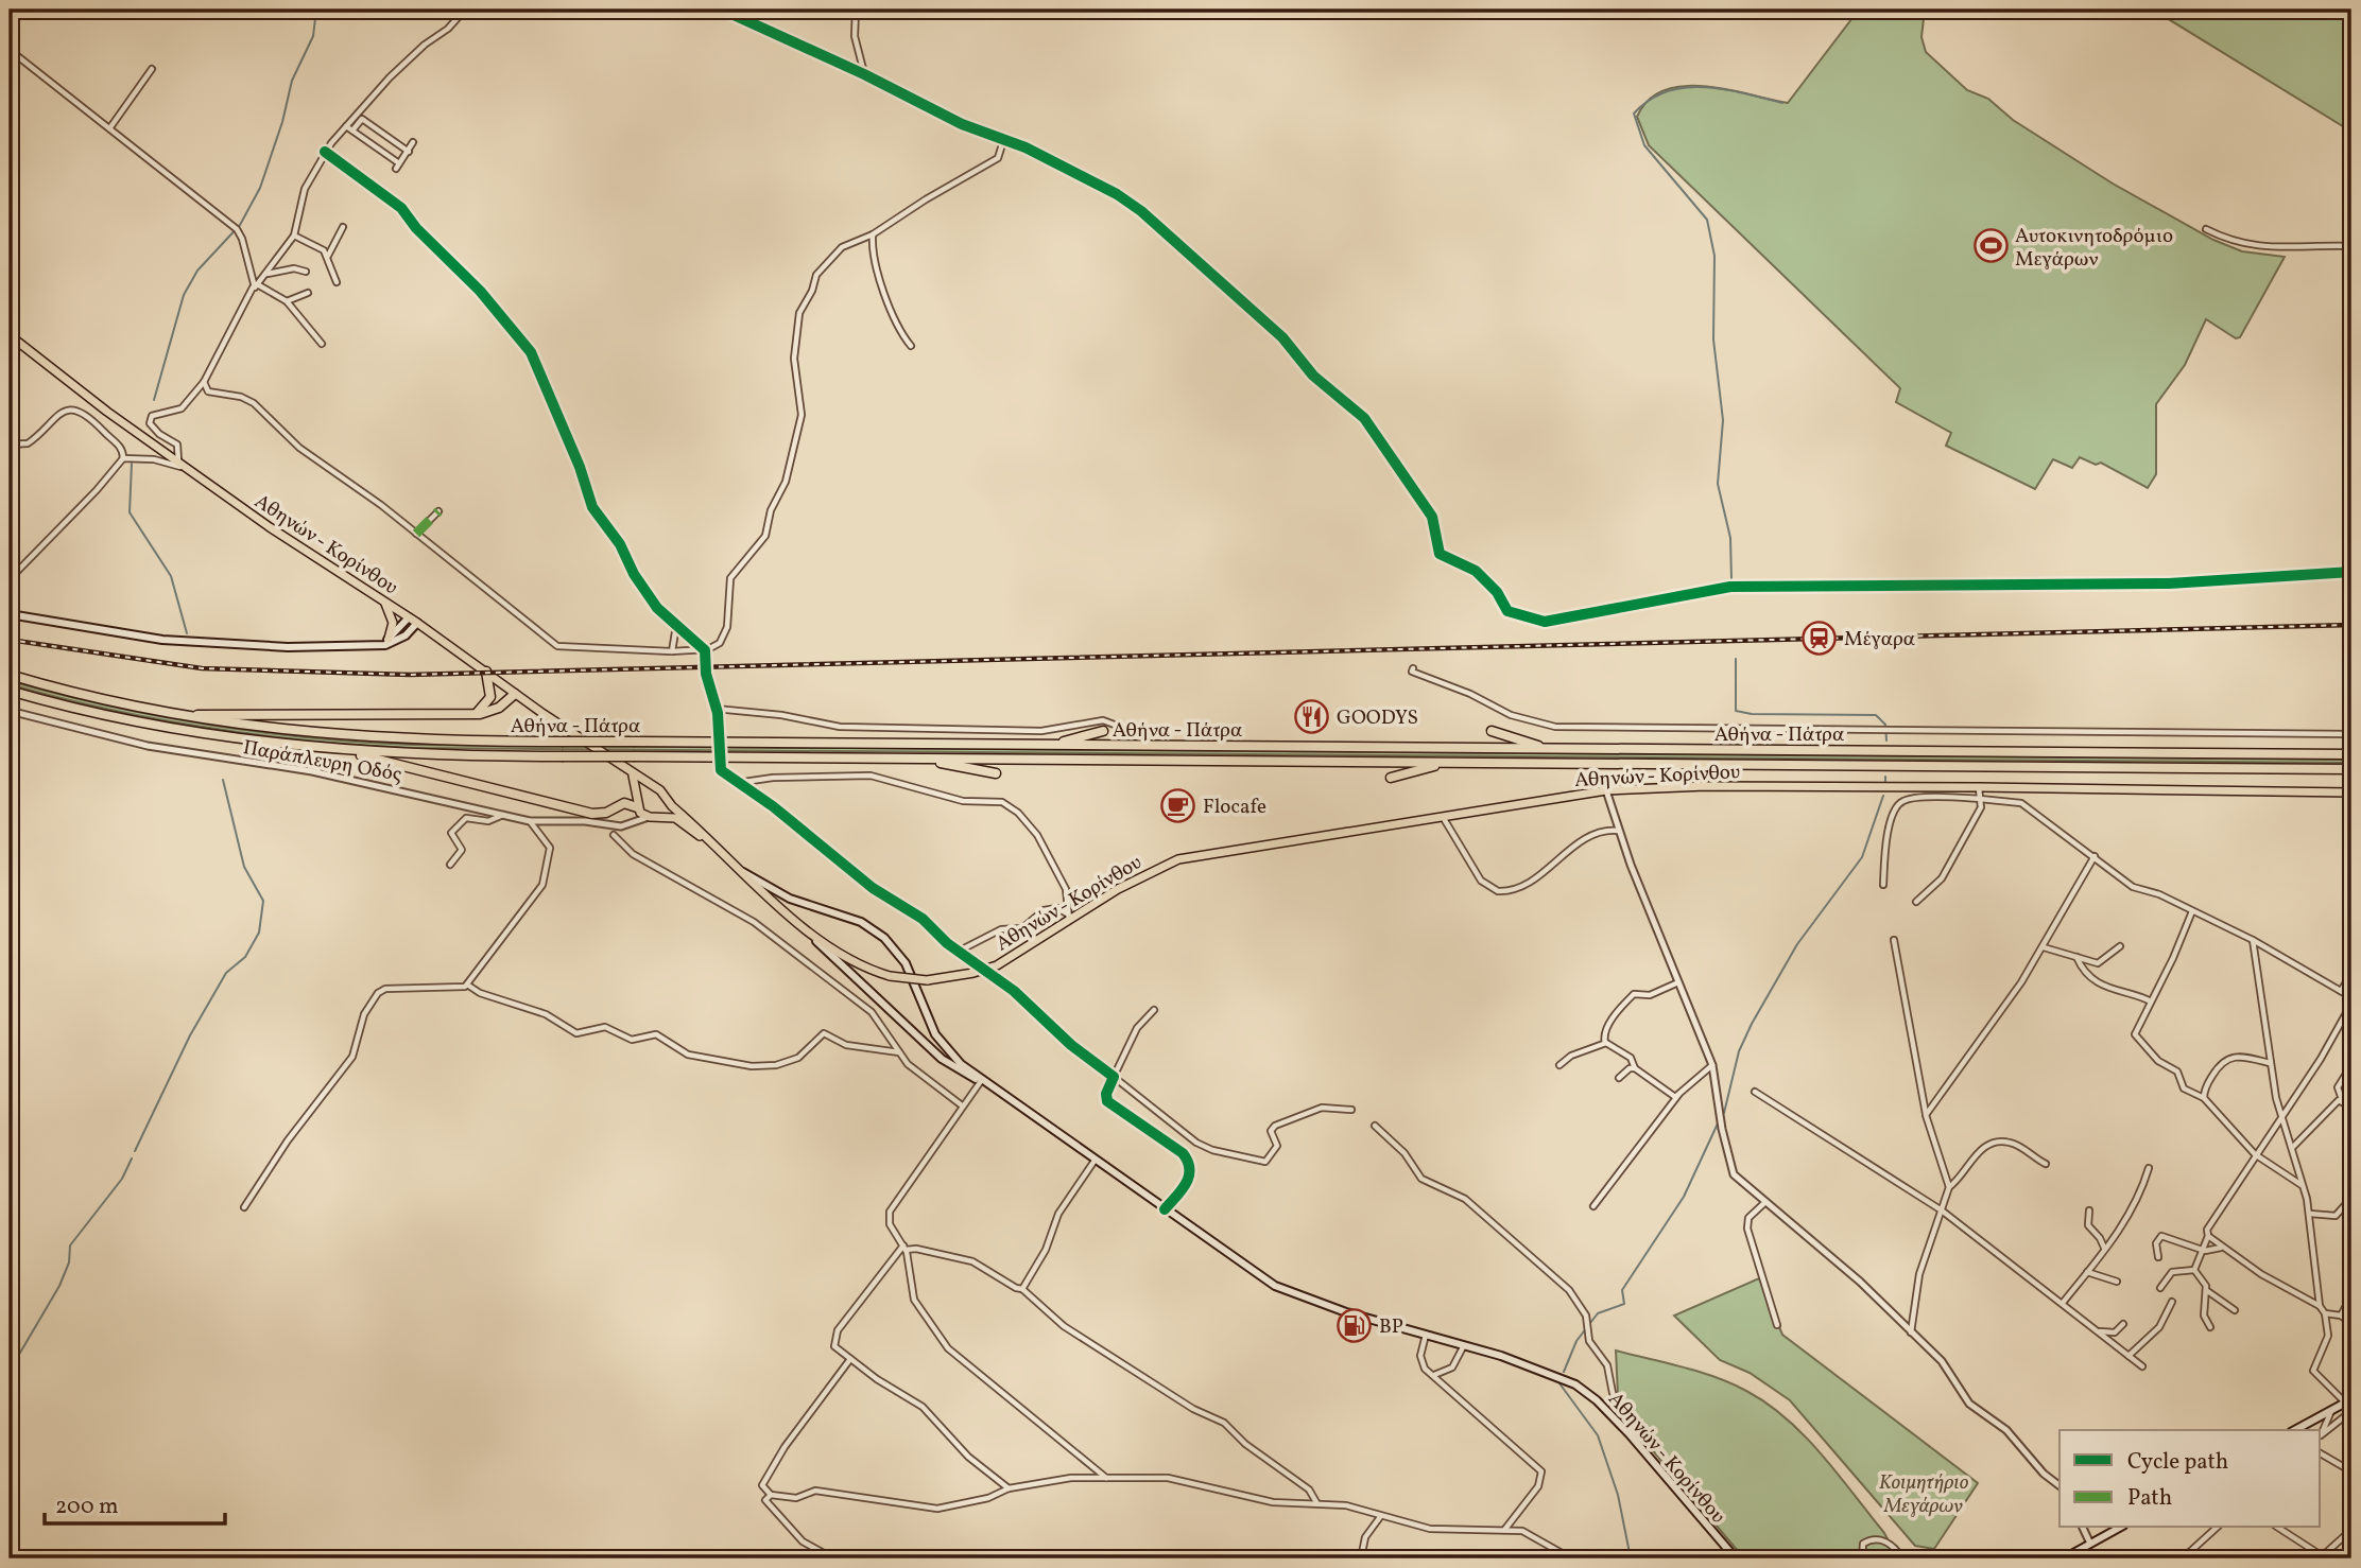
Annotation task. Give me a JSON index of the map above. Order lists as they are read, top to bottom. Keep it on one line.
{"streets":{"highway":["Αθήνα - Πάτρα"],"main road":["Αθηνών - Κορίνθου"],"street":["Παράπλευρη Οδός"]},"crossings":[["Αθηνών - Κορίνθου","Παράπλευρη Οδός"]],"parks":["Κοιμητήριο Μεγάρων"],"places":{"sports":["Αυτοκινητοδρόμιο Μεγάρων"],"station":["Μέγαρα"],"restaurant":["GOODYS"],"cafe":["Flocafe"],"fuel station":["BP"]},"legend":["Cycle path","Path"],"scale_bar":"200 m"}
